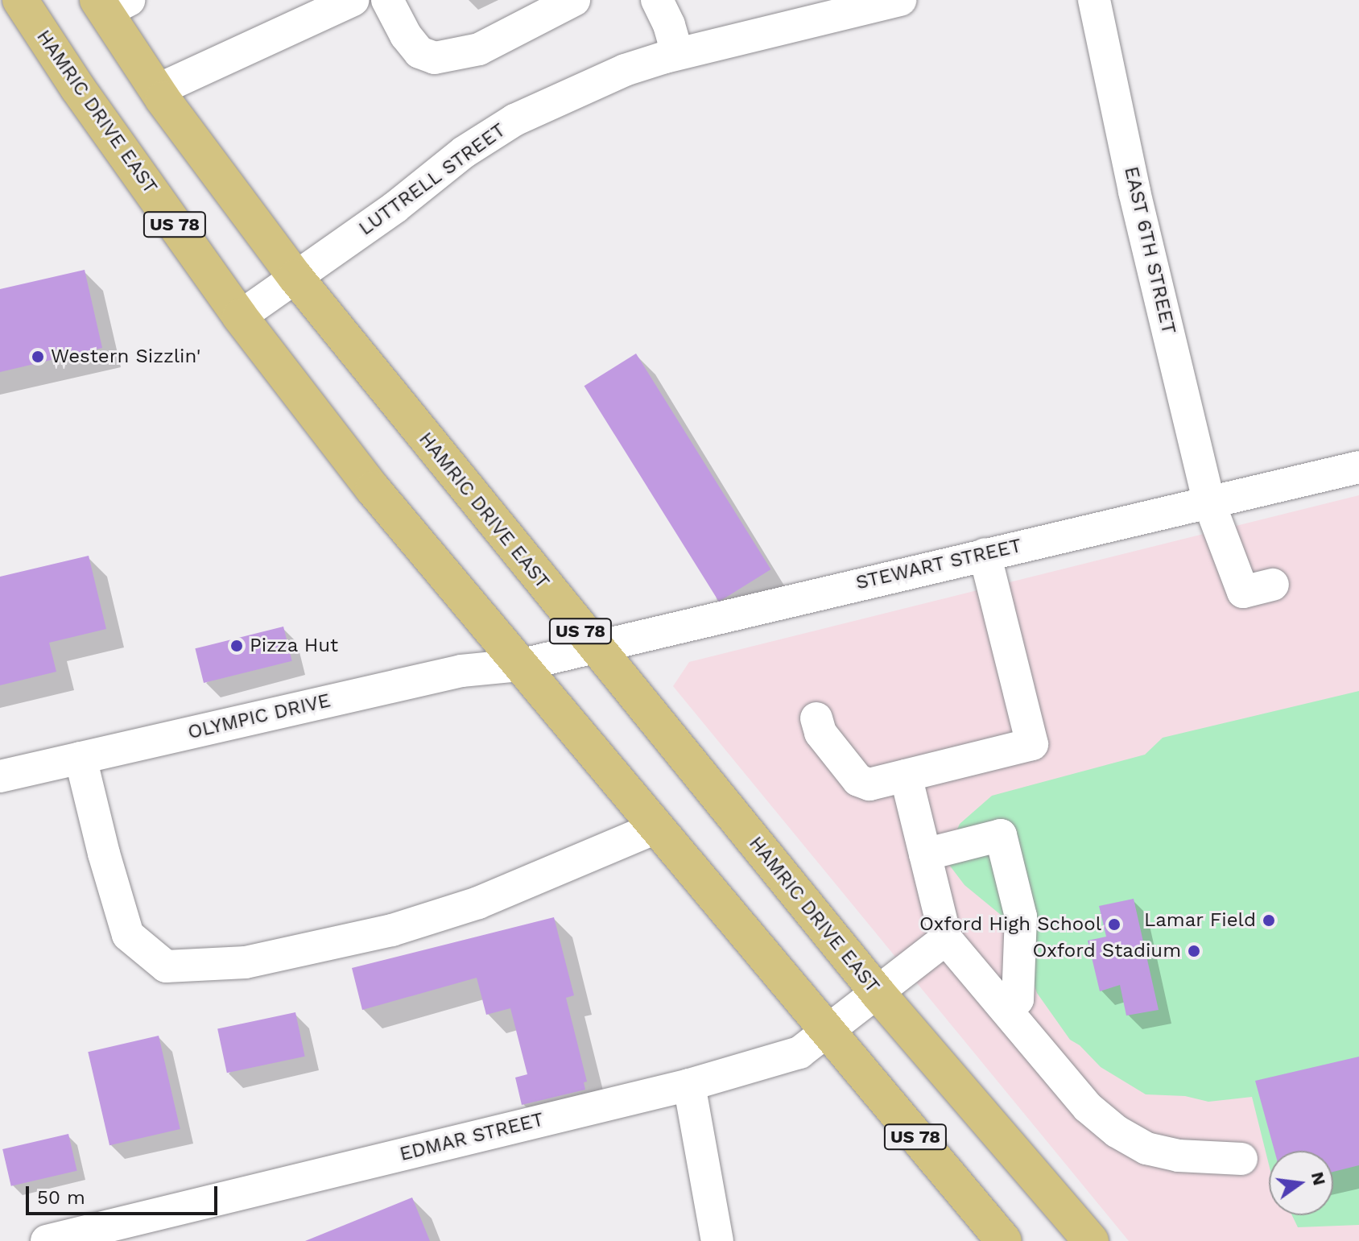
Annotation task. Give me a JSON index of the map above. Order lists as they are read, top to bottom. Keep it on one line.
{"streets":{"main road":["HAMRIC DRIVE EAST","US 78"],"street":["LUTTRELL STREET","EAST 6TH STREET","STEWART STREET","OLYMPIC DRIVE","EDMAR STREET"]},"crossings":[["HAMRIC DRIVE EAST","LUTTRELL STREET"],["HAMRIC DRIVE EAST","STEWART STREET"],["HAMRIC DRIVE EAST","OLYMPIC DRIVE"],["HAMRIC DRIVE EAST","EDMAR STREET"],["EAST 6TH STREET","STEWART STREET"],["STEWART STREET","OLYMPIC DRIVE"]],"places":["Western Sizzlin'","Pizza Hut","Lamar Field","Oxford High School","Oxford Stadium"],"scale_bar":"50 m","north":"right"}
